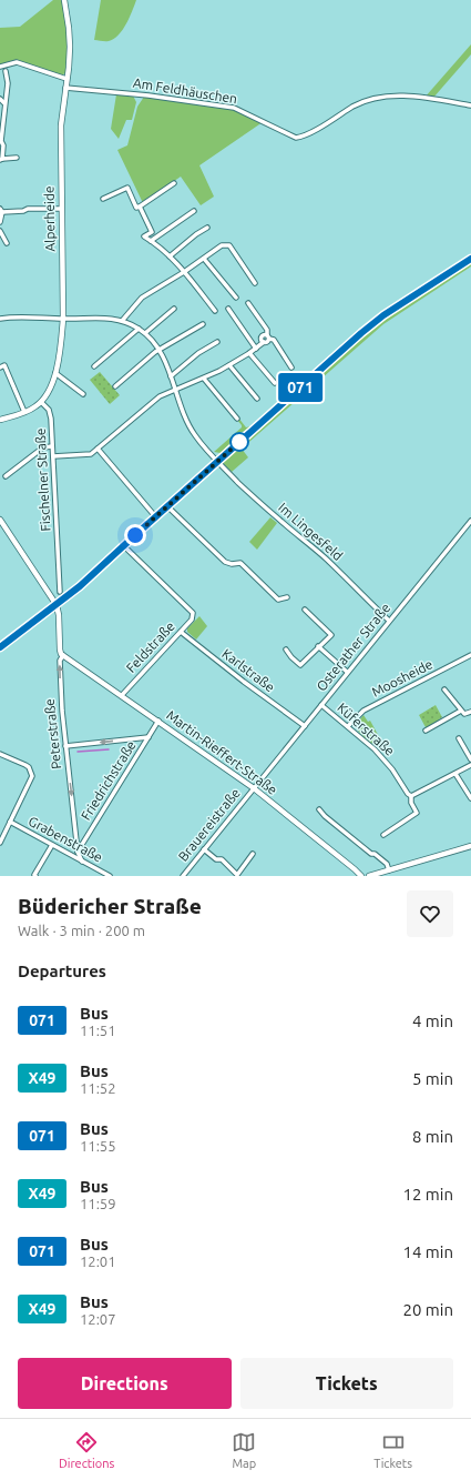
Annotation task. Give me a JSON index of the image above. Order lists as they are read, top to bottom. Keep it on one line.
{"streets":{"street":["Am Feldhäuschen","Alperheide","Fischelner Straße","Im Lingesfeld","Feldstraße","Osterather Straße","Karlstraße","Moosheide","Küferstraße","Peterstraße","Martin-Rieffert-Straße","Friedrichstraße","Brauereistraße","Grabenstraße"]},"crossings":[["Am Feldhäuschen","Alperheide"],["Alperheide","Im Lingesfeld"],["Im Lingesfeld","Osterather Straße"],["Feldstraße","Karlstraße"],["Feldstraße","Martin-Rieffert-Straße"],["Osterather Straße","Karlstraße"],["Osterather Straße","Küferstraße"],["Osterather Straße","Martin-Rieffert-Straße"],["Osterather Straße","Brauereistraße"],["Moosheide","Küferstraße"],["Peterstraße","Martin-Rieffert-Straße"],["Peterstraße","Friedrichstraße"],["Peterstraße","Grabenstraße"],["Martin-Rieffert-Straße","Friedrichstraße"],["Martin-Rieffert-Straße","Brauereistraße"]],"lines":["bus line 071"],"page":{"on_map":"071","heading":[["Büdericher Straße","Walk · 3 min · 200 m"],"Departures"],"list":[{"mark":"071","name":"Bus","note":"11:51","value":"4 min"},{"mark":"X49","name":"Bus","note":"11:52","value":"5 min"},{"mark":"071","name":"Bus","note":"11:55","value":"8 min"},{"mark":"X49","name":"Bus","note":"11:59","value":"12 min"},{"mark":"071","name":"Bus","note":"12:01","value":"14 min"},{"mark":"X49","name":"Bus","note":"12:07","value":"20 min"}],"buttons":["Directions","Tickets"],"tabs":["Directions","Map","Tickets"]}}
